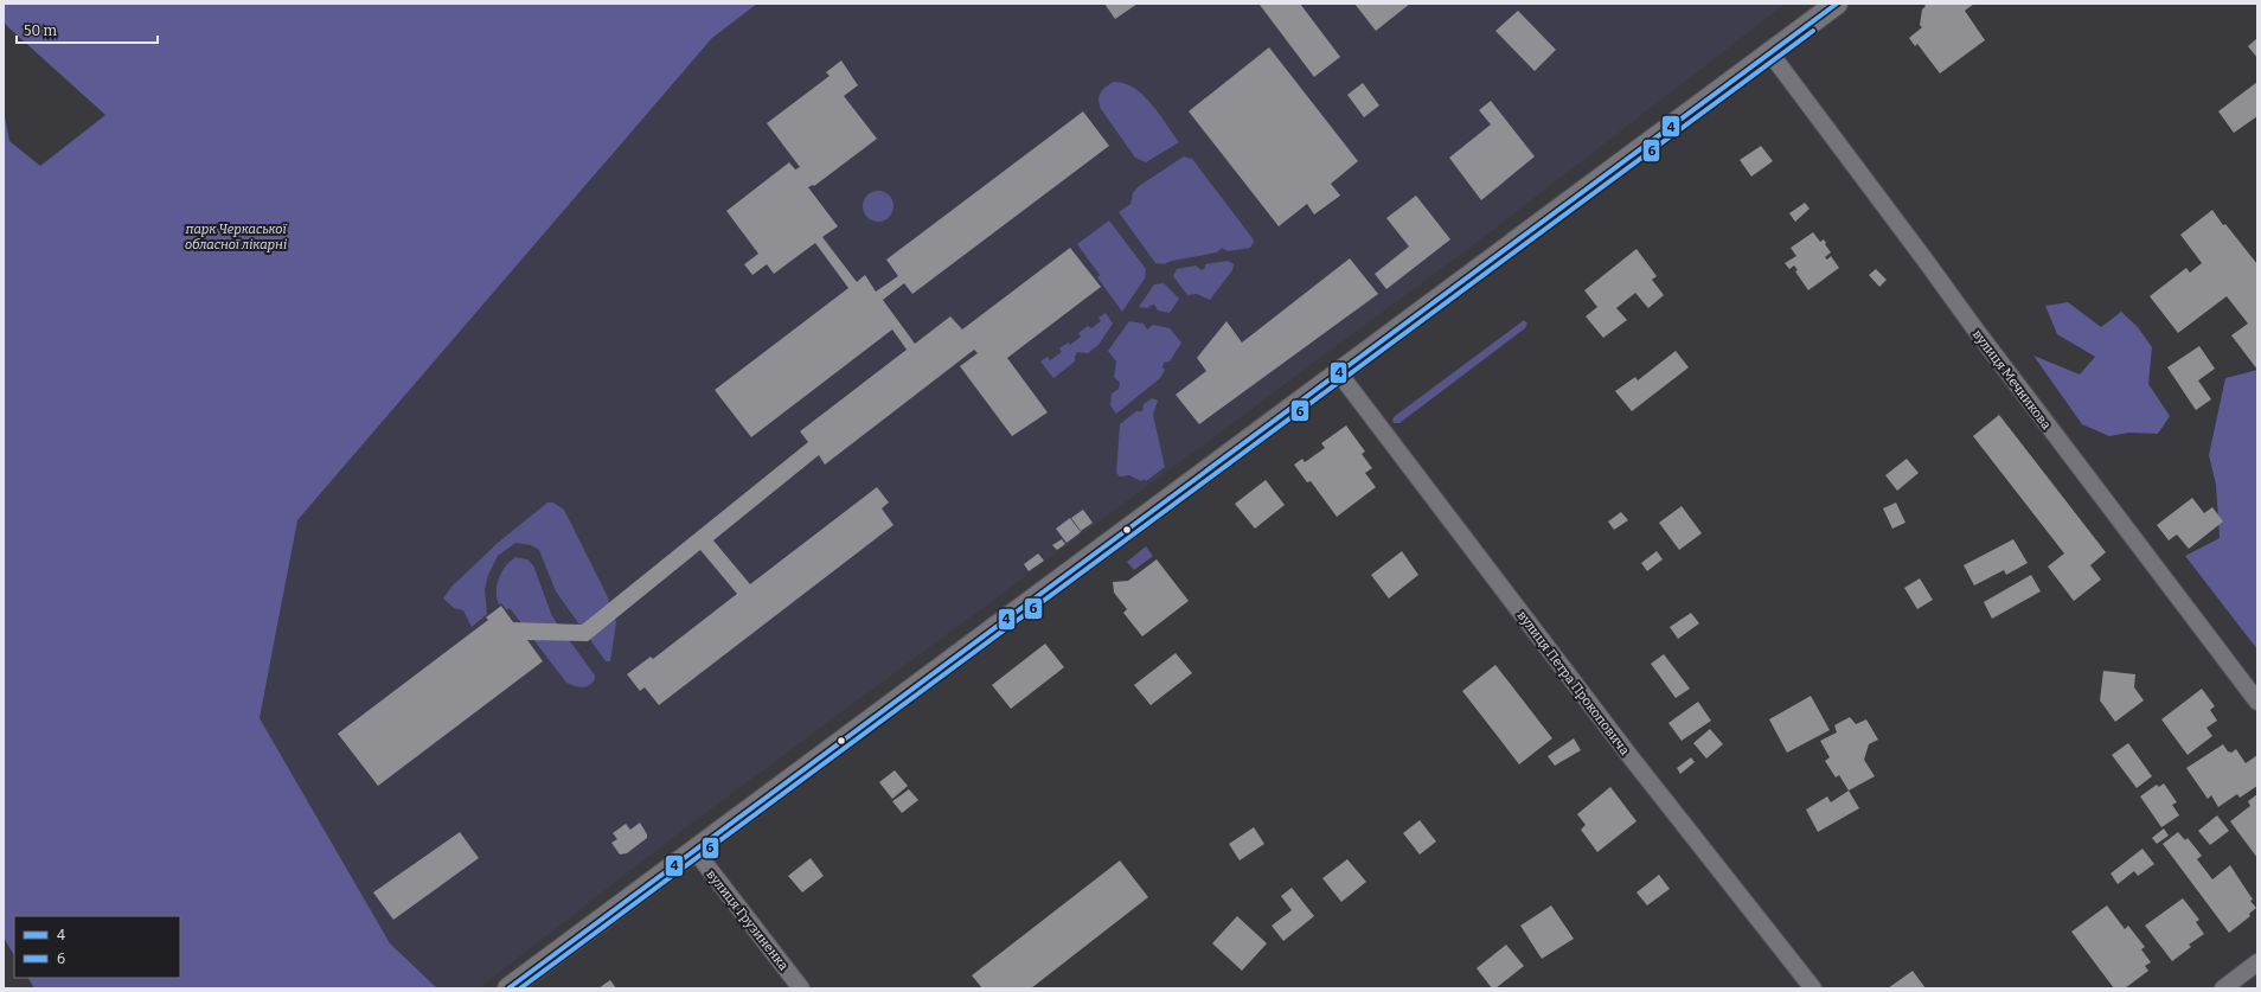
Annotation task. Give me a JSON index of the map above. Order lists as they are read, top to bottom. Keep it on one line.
{"streets":{"street":["вулиця Мечникова","вулиця Петра Прокоповича","вулиця Грузиненка"]},"parks":["парк Черкаської обласної лікарні"],"lines":["transit line 4","transit line 6"],"legend":["4","6"],"scale_bar":"50 m"}
